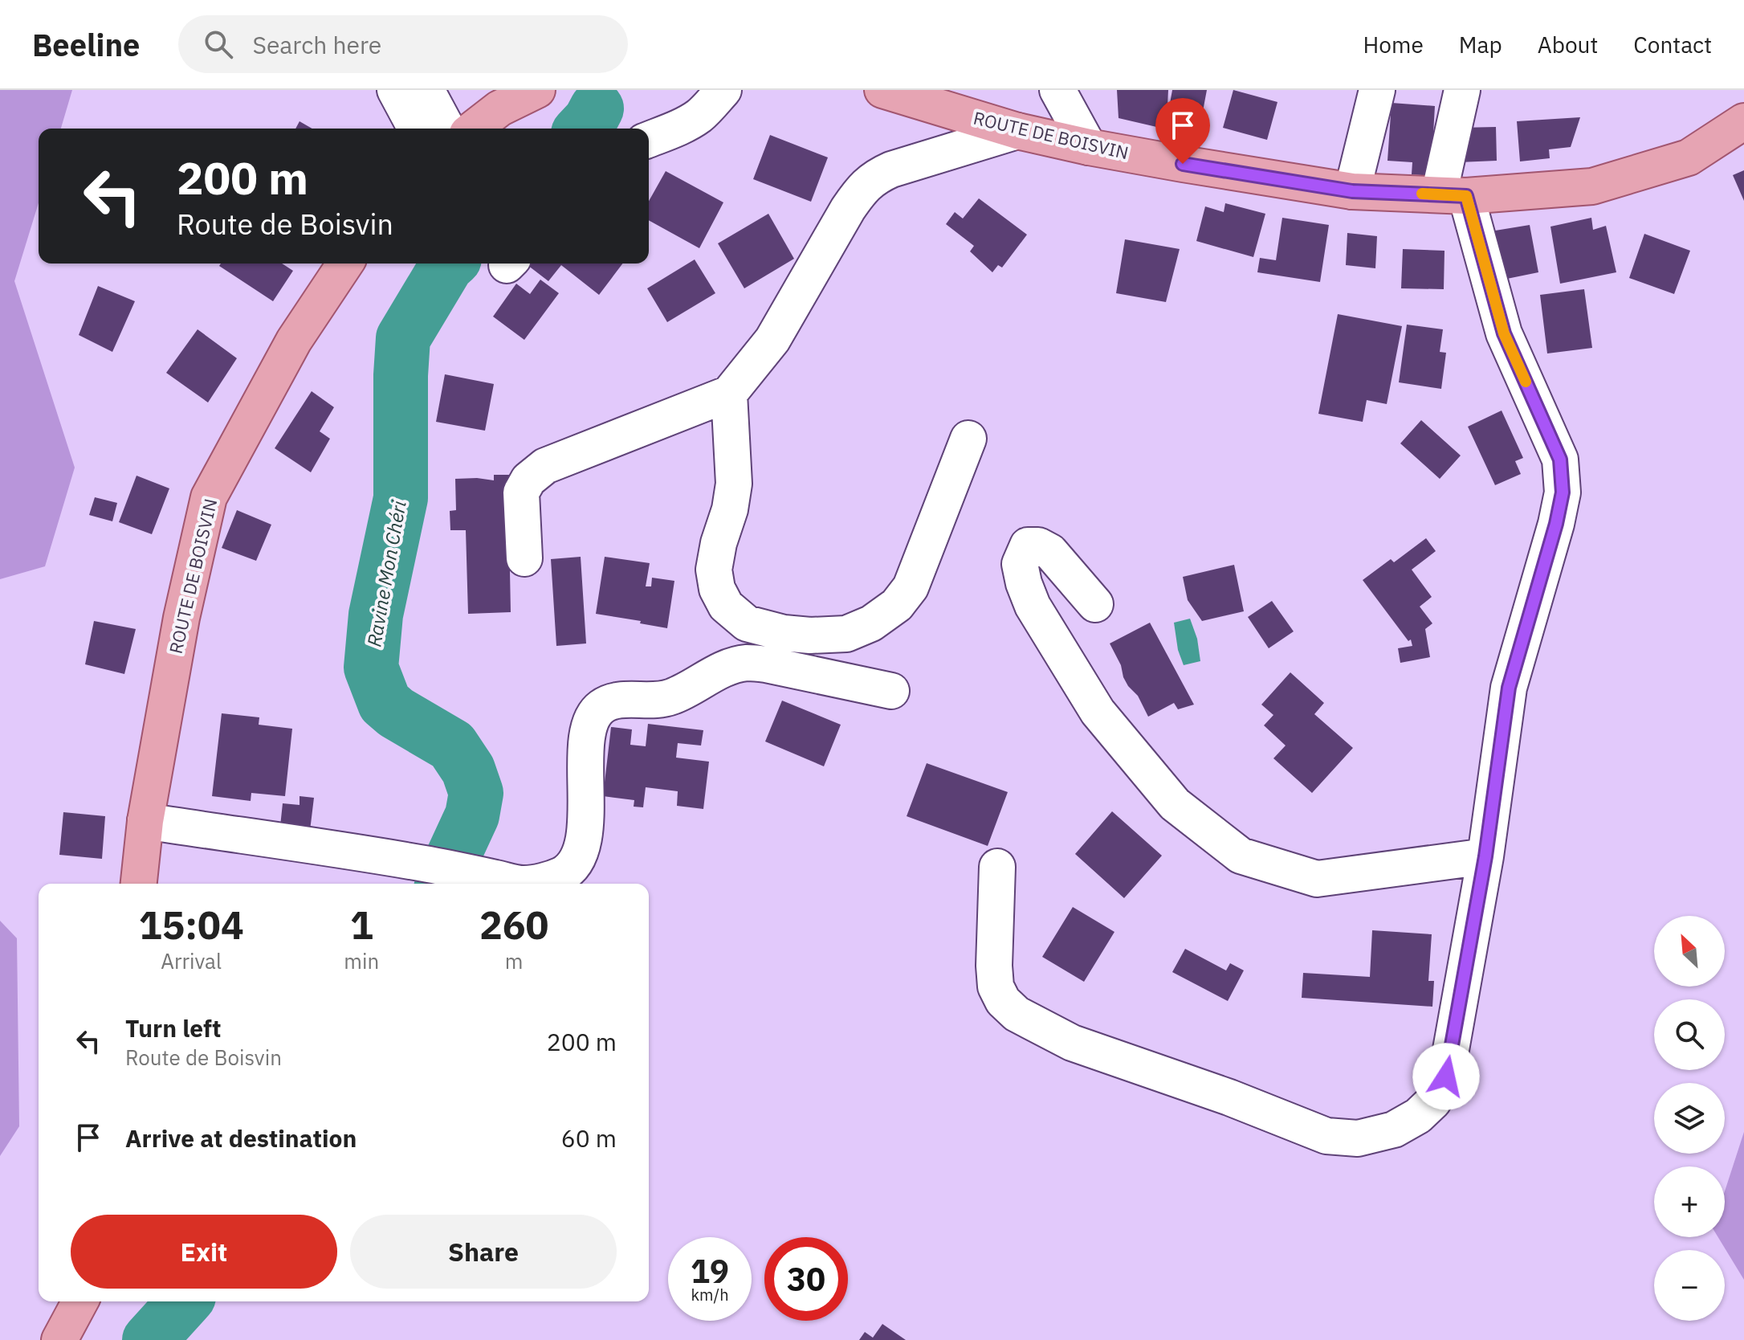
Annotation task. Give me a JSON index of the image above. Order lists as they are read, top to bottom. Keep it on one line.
{"streets":{"main road":["ROUTE DE BOISVIN"]},"water":["Ravine Mon Chéri"],"north":"top left","page":{"header":"Beeline","search":"Search here","nav":["Home","Map","About","Contact"],"turn":["200 m","Route de Boisvin"],"eta":["15:04","Arrival","1","min","260","m"],"map_buttons":["+","−"],"list":[{"name":"Turn left","note":"Route de Boisvin","value":"200 m"},{"name":"Arrive at destination","value":"60 m"}],"buttons":["Exit","Share"],"speed":"19 km/h","limit":"30"}}
